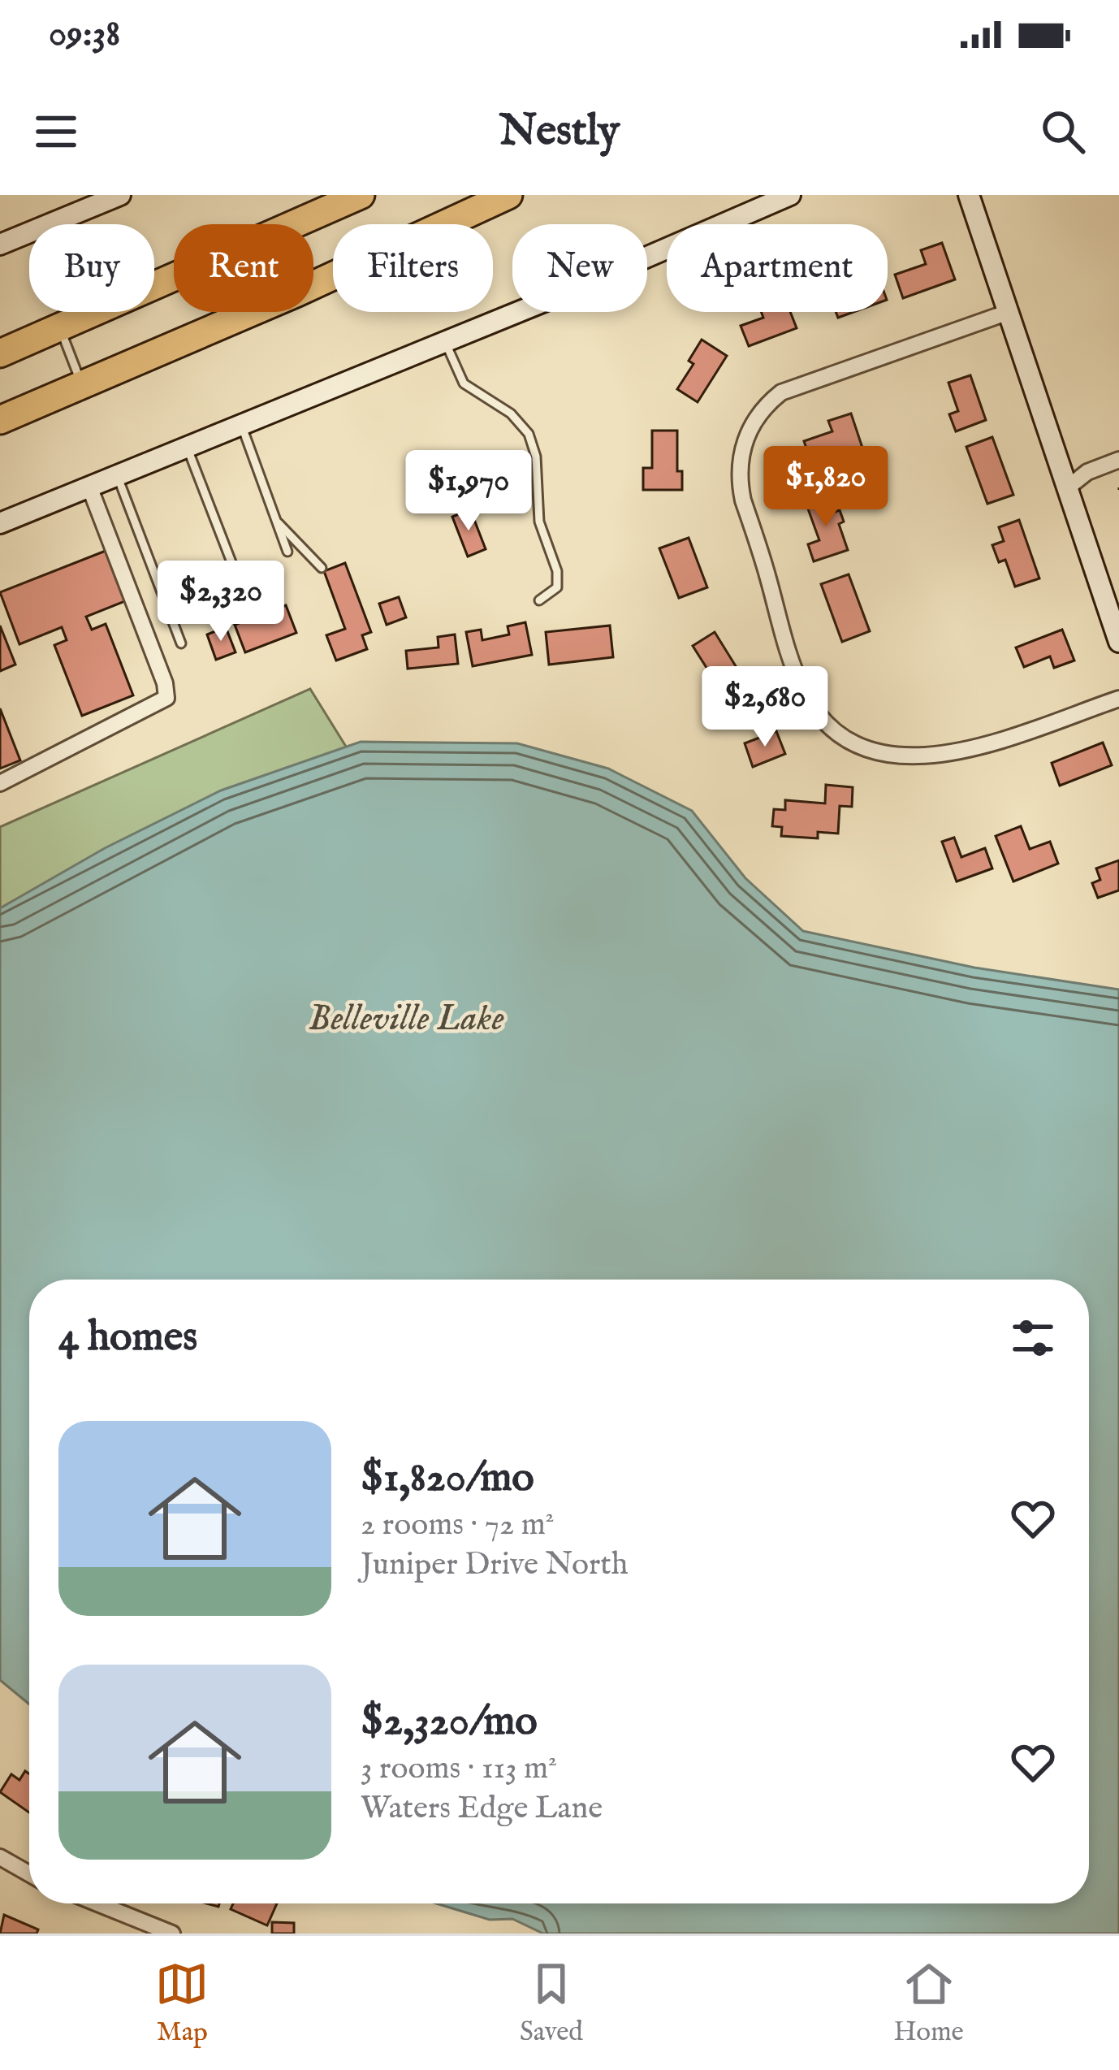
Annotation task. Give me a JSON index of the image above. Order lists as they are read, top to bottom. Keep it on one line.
{"water":["Belleville Lake"],"page":{"status":"09:38","header":"Nestly","chip":["Buy","Rent","Filters","New","Apartment"],"price":["$1,820","$1,970","$2,320","$2,680"],"heading":"4 homes","list":[{"name":"$1,820/mo","note":"2 rooms · 72 m² · Juniper Drive North"},{"name":"$2,320/mo","note":"3 rooms · 113 m² · Waters Edge Lane"}],"tabs":["Map","Saved","Home"]}}
